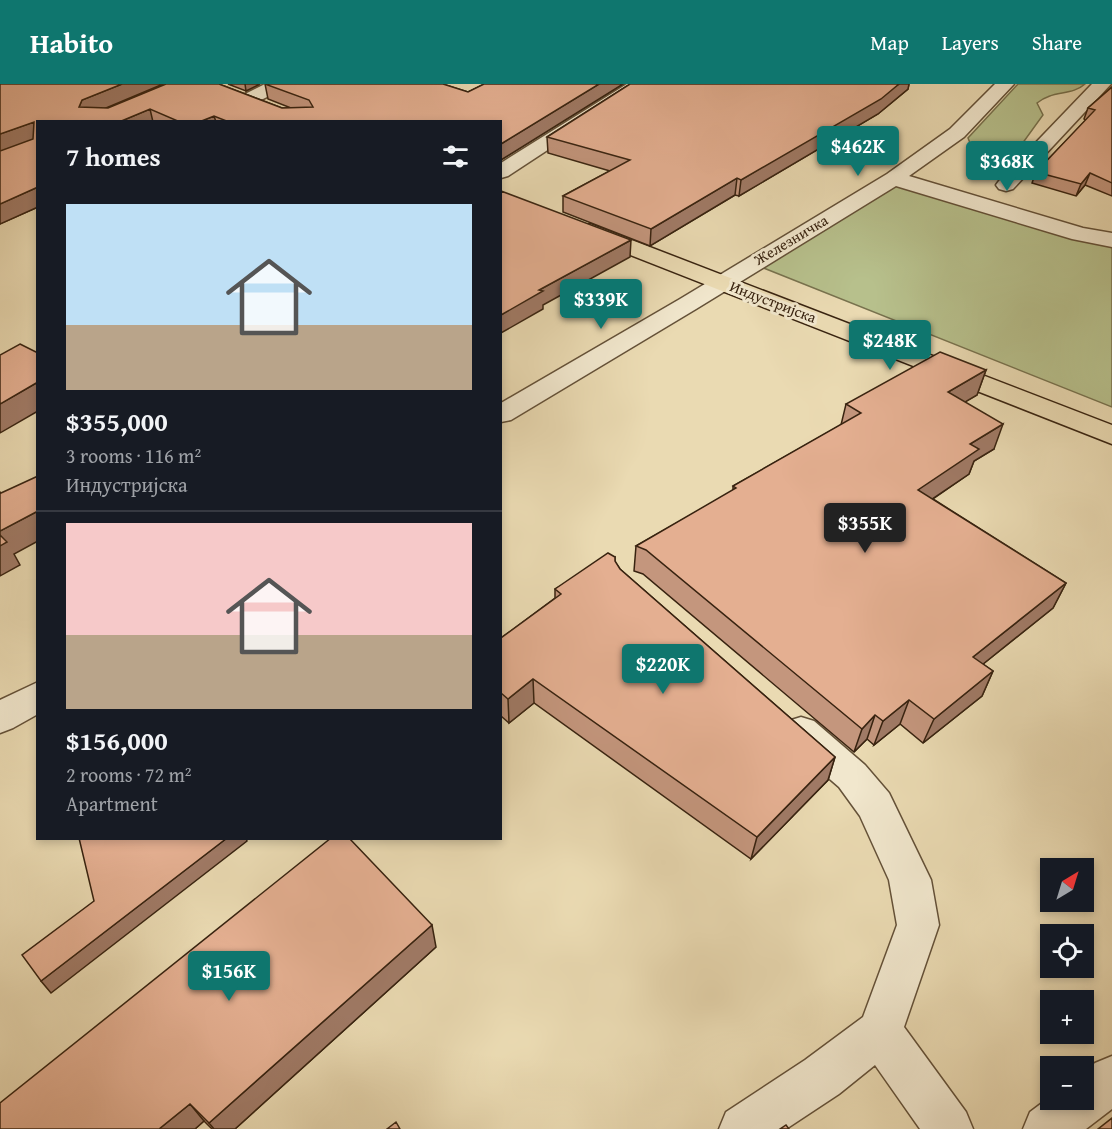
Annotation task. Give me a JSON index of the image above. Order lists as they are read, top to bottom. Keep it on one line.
{"streets":{"main road":["Индустријска"],"street":["Железничка"]},"crossings":[["Железничка","Индустријска"]],"north":"top right","page":{"header":"Habito","nav":["Map","Layers","Share"],"heading":"7 homes","price":["$462K","$368K","$339K","$248K","$355K","$220K","$156K"],"list":[{"name":"$355,000","note":"3 rooms · 116 m² · Индустријска"},{"name":"$156,000","note":"2 rooms · 72 m² · Apartment"}],"map_buttons":["+","−"]}}
